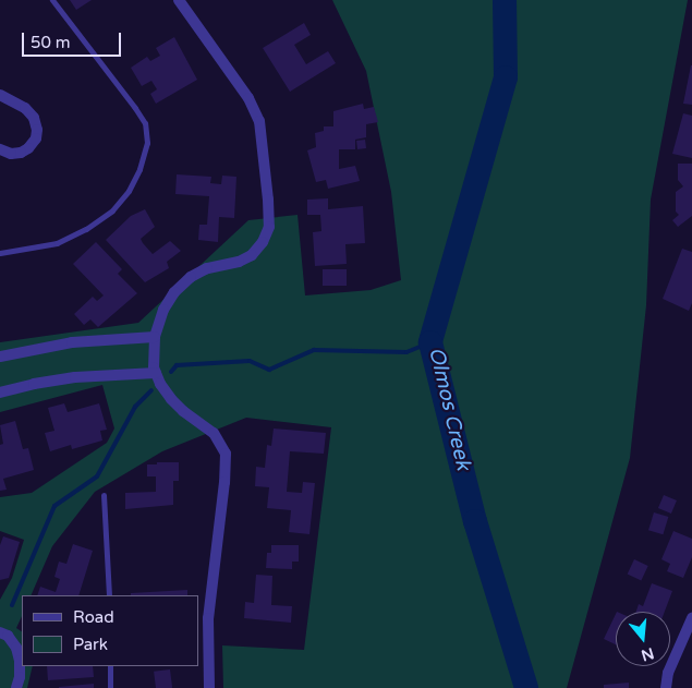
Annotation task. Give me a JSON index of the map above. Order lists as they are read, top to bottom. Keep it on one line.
{"water":["Olmos Creek"],"legend":["Road","Park"],"scale_bar":"50 m","north":"bottom"}
